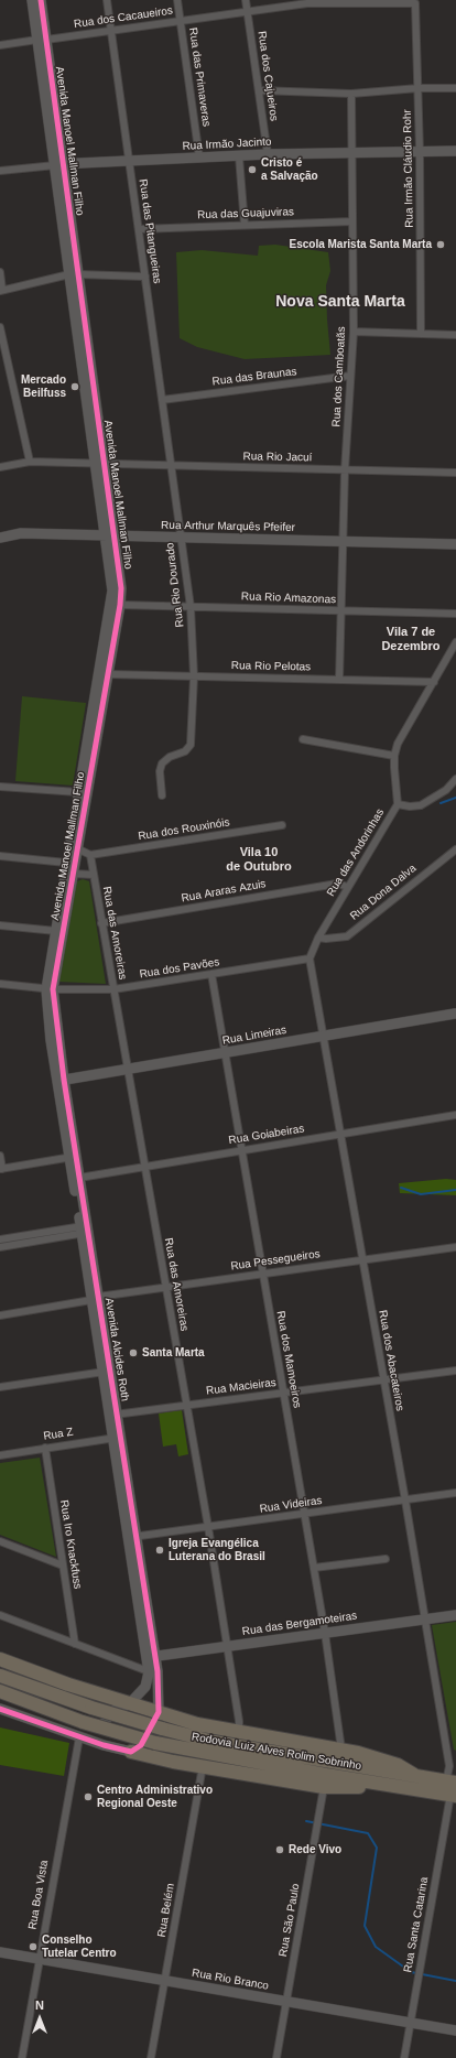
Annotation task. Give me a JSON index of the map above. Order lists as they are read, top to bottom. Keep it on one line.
{"streets":{"highway":["Rodovia Luiz Alves Rolim Sobrinho"],"street":["Rua dos Cacaueiros","Rua dos Cajueiros","Rua das Primaveras","Avenida Manoel Mallman Filho","Rua Irmão Jacinto","Rua Irmão Cláudio Rohr","Rua das Guajuviras","Rua das Pitangueiras","Rua das Braunas","Rua dos Camboatãs","Rua Rio Jacuí","Rua Arthur Marquês Pfeifer","Rua Rio Dourado","Rua Rio Amazonas","Rua Rio Pelotas","Rua dos Rouxinóis","Rua das Andorinhas","Rua Araras Azuis","Rua Dona Dalva","Rua das Amoreiras","Rua dos Pavões","Rua Limeiras","Rua Goiabeiras","Rua Pessegueiros","Avenida Alcides Roth","Rua dos Mamoeiros","Rua dos Abacateiros","Rua Macieiras","Rua Z","Rua Videiras","Rua Iro Knackfuss","Rua das Bergamoteiras","Rua Boa Vista","Rua Belém","Rua São Paulo","Rua Santa Catarina","Rua Rio Branco"]},"crossings":[["Rua dos Cacaueiros","Rua dos Cajueiros"],["Rua dos Cacaueiros","Rua das Primaveras"],["Rua dos Cacaueiros","Avenida Manoel Mallman Filho"],["Rua dos Cacaueiros","Rua Irmão Cláudio Rohr"],["Rua dos Cacaueiros","Rua das Pitangueiras"],["Rua dos Cajueiros","Rua Irmão Jacinto"],["Rua das Primaveras","Rua Irmão Jacinto"],["Avenida Manoel Mallman Filho","Rua Irmão Jacinto"],["Avenida Manoel Mallman Filho","Rua Rio Jacuí"],["Avenida Manoel Mallman Filho","Rua Arthur Marquês Pfeifer"],["Avenida Manoel Mallman Filho","Rua Rio Amazonas"],["Avenida Manoel Mallman Filho","Rua Rio Pelotas"],["Avenida Manoel Mallman Filho","Rua dos Pavões"],["Avenida Manoel Mallman Filho","Avenida Alcides Roth"],["Rua Irmão Jacinto","Rua Irmão Cláudio Rohr"],["Rua Irmão Jacinto","Rua das Pitangueiras"],["Rua Irmão Jacinto","Rua dos Camboatãs"],["Rua das Guajuviras","Rua das Pitangueiras"],["Rua das Guajuviras","Rua dos Camboatãs"],["Rua das Pitangueiras","Rua das Braunas"],["Rua das Pitangueiras","Rua Rio Jacuí"],["Rua das Pitangueiras","Rua Rio Dourado"],["Rua das Braunas","Rua dos Camboatãs"],["Rua dos Camboatãs","Rua Rio Jacuí"],["Rua dos Camboatãs","Rua Arthur Marquês Pfeifer"],["Rua dos Camboatãs","Rua Rio Amazonas"],["Rua dos Camboatãs","Rua Rio Pelotas"],["Rua Rio Jacuí","Rua Rio Dourado"],["Rua Arthur Marquês Pfeifer","Rua Rio Dourado"],["Rua Rio Dourado","Rua Rio Amazonas"],["Rua Rio Dourado","Rua Rio Pelotas"],["Rua Rio Pelotas","Rua das Andorinhas"],["Rua dos Rouxinóis","Rua das Amoreiras"],["Rua das Andorinhas","Rua Araras Azuis"],["Rua das Andorinhas","Rua Dona Dalva"],["Rua das Andorinhas","Rua dos Pavões"],["Rua das Andorinhas","Rua dos Abacateiros"],["Rua Araras Azuis","Rua das Amoreiras"],["Rua das Amoreiras","Rua dos Pavões"],["Rua das Amoreiras","Rua Limeiras"],["Rua das Amoreiras","Rua Goiabeiras"],["Rua das Amoreiras","Rua Pessegueiros"],["Rua das Amoreiras","Rua Macieiras"],["Rua das Amoreiras","Rua Videiras"],["Rua das Amoreiras","Rua das Bergamoteiras"],["Rua dos Pavões","Avenida Alcides Roth"],["Rua dos Pavões","Rua dos Mamoeiros"],["Rua dos Pavões","Rua dos Abacateiros"],["Rua Limeiras","Avenida Alcides Roth"],["Rua Limeiras","Rua dos Mamoeiros"],["Rua Limeiras","Rua dos Abacateiros"],["Rua Goiabeiras","Avenida Alcides Roth"],["Rua Goiabeiras","Rua dos Mamoeiros"],["Rua Goiabeiras","Rua dos Abacateiros"],["Rua Pessegueiros","Avenida Alcides Roth"],["Rua Pessegueiros","Rua dos Mamoeiros"],["Rua Pessegueiros","Rua dos Abacateiros"],["Avenida Alcides Roth","Rua Macieiras"],["Avenida Alcides Roth","Rua Z"],["Avenida Alcides Roth","Rua Videiras"],["Avenida Alcides Roth","Rua das Bergamoteiras"],["Rua dos Mamoeiros","Rua Macieiras"],["Rua dos Mamoeiros","Rua Videiras"],["Rua dos Mamoeiros","Rua das Bergamoteiras"],["Rua dos Abacateiros","Rua Macieiras"],["Rua dos Abacateiros","Rua Videiras"],["Rua dos Abacateiros","Rua das Bergamoteiras"],["Rua dos Abacateiros","Rua Santa Catarina"],["Rua Z","Rua Iro Knackfuss"],["Rodovia Luiz Alves Rolim Sobrinho","Rua Santa Catarina"],["Rua Boa Vista","Rua Rio Branco"],["Rua Belém","Rua Rio Branco"],["Rua São Paulo","Rua Rio Branco"],["Rua Santa Catarina","Rua Rio Branco"]],"districts":["Nova Santa Marta","Vila 7 de Dezembro","Vila 10 de Outubro"],"places":["Cristo é a Salvação","Escola Marista Santa Marta","Mercado Beilfuss","Santa Marta","Igreja Evangélica Luterana do Brasil","Centro Administrativo Regional Oeste","Rede Vivo","Conselho Tutelar Centro"],"north":"top"}
